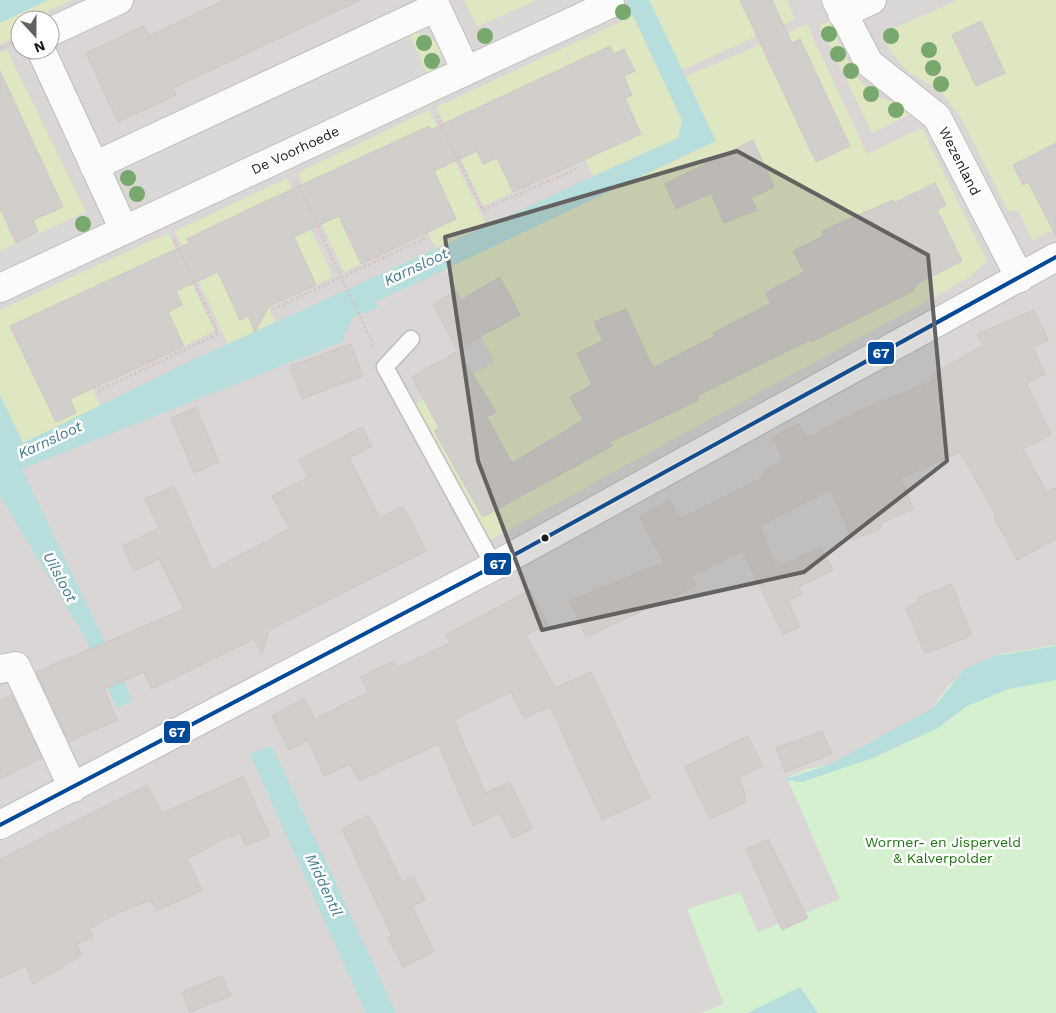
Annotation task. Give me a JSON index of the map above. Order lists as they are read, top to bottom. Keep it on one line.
{"streets":{"street":["De Voorhoede","Wezenland"]},"water":["Karnsloot","Uilsloot","Middentil"],"parks":["Wormer- en Jisperveld & Kalverpolder"],"lines":["transit line 67"],"north":"bottom"}
